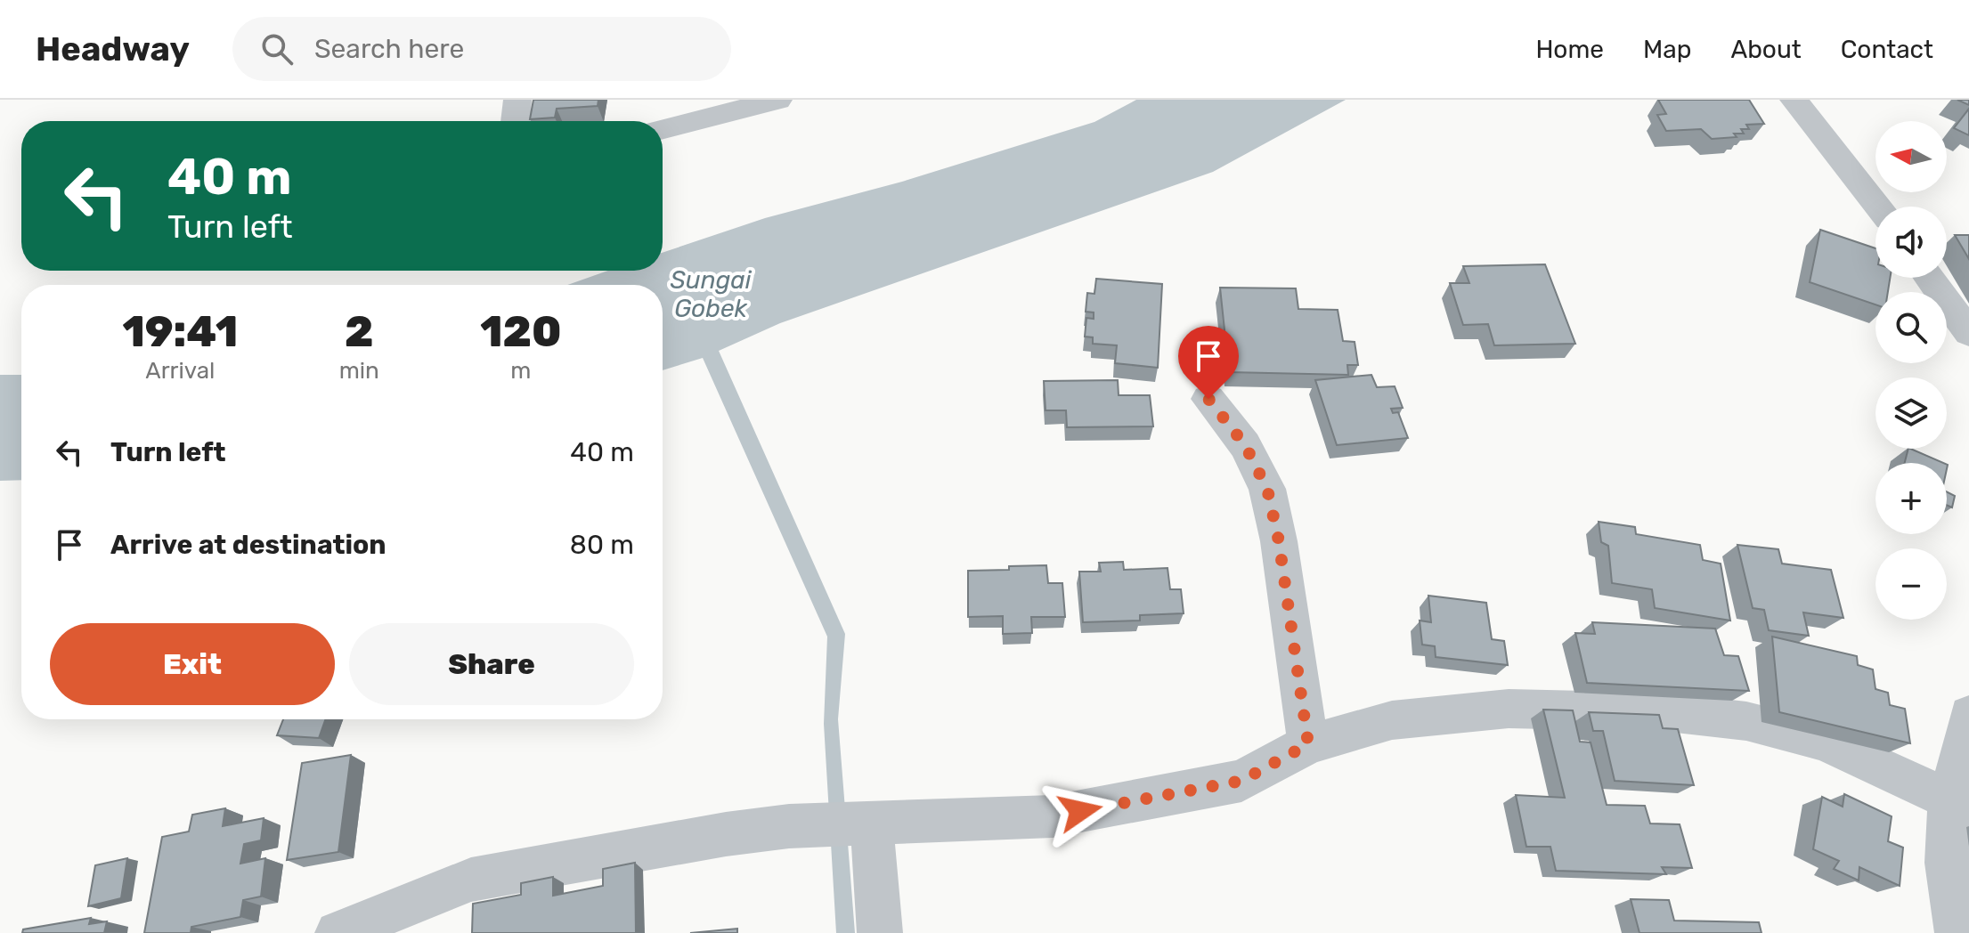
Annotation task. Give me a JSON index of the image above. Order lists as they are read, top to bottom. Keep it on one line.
{"water":["Sungai Gobek"],"north":"left","page":{"header":"Headway","search":"Search here","nav":["Home","Map","About","Contact"],"map_buttons":["+","−"],"turn":["40 m","Turn left"],"eta":["19:41","Arrival","2","min","120","m"],"list":[{"name":"Turn left","value":"40 m"},{"name":"Arrive at destination","value":"80 m"}],"buttons":["Exit","Share"]}}
